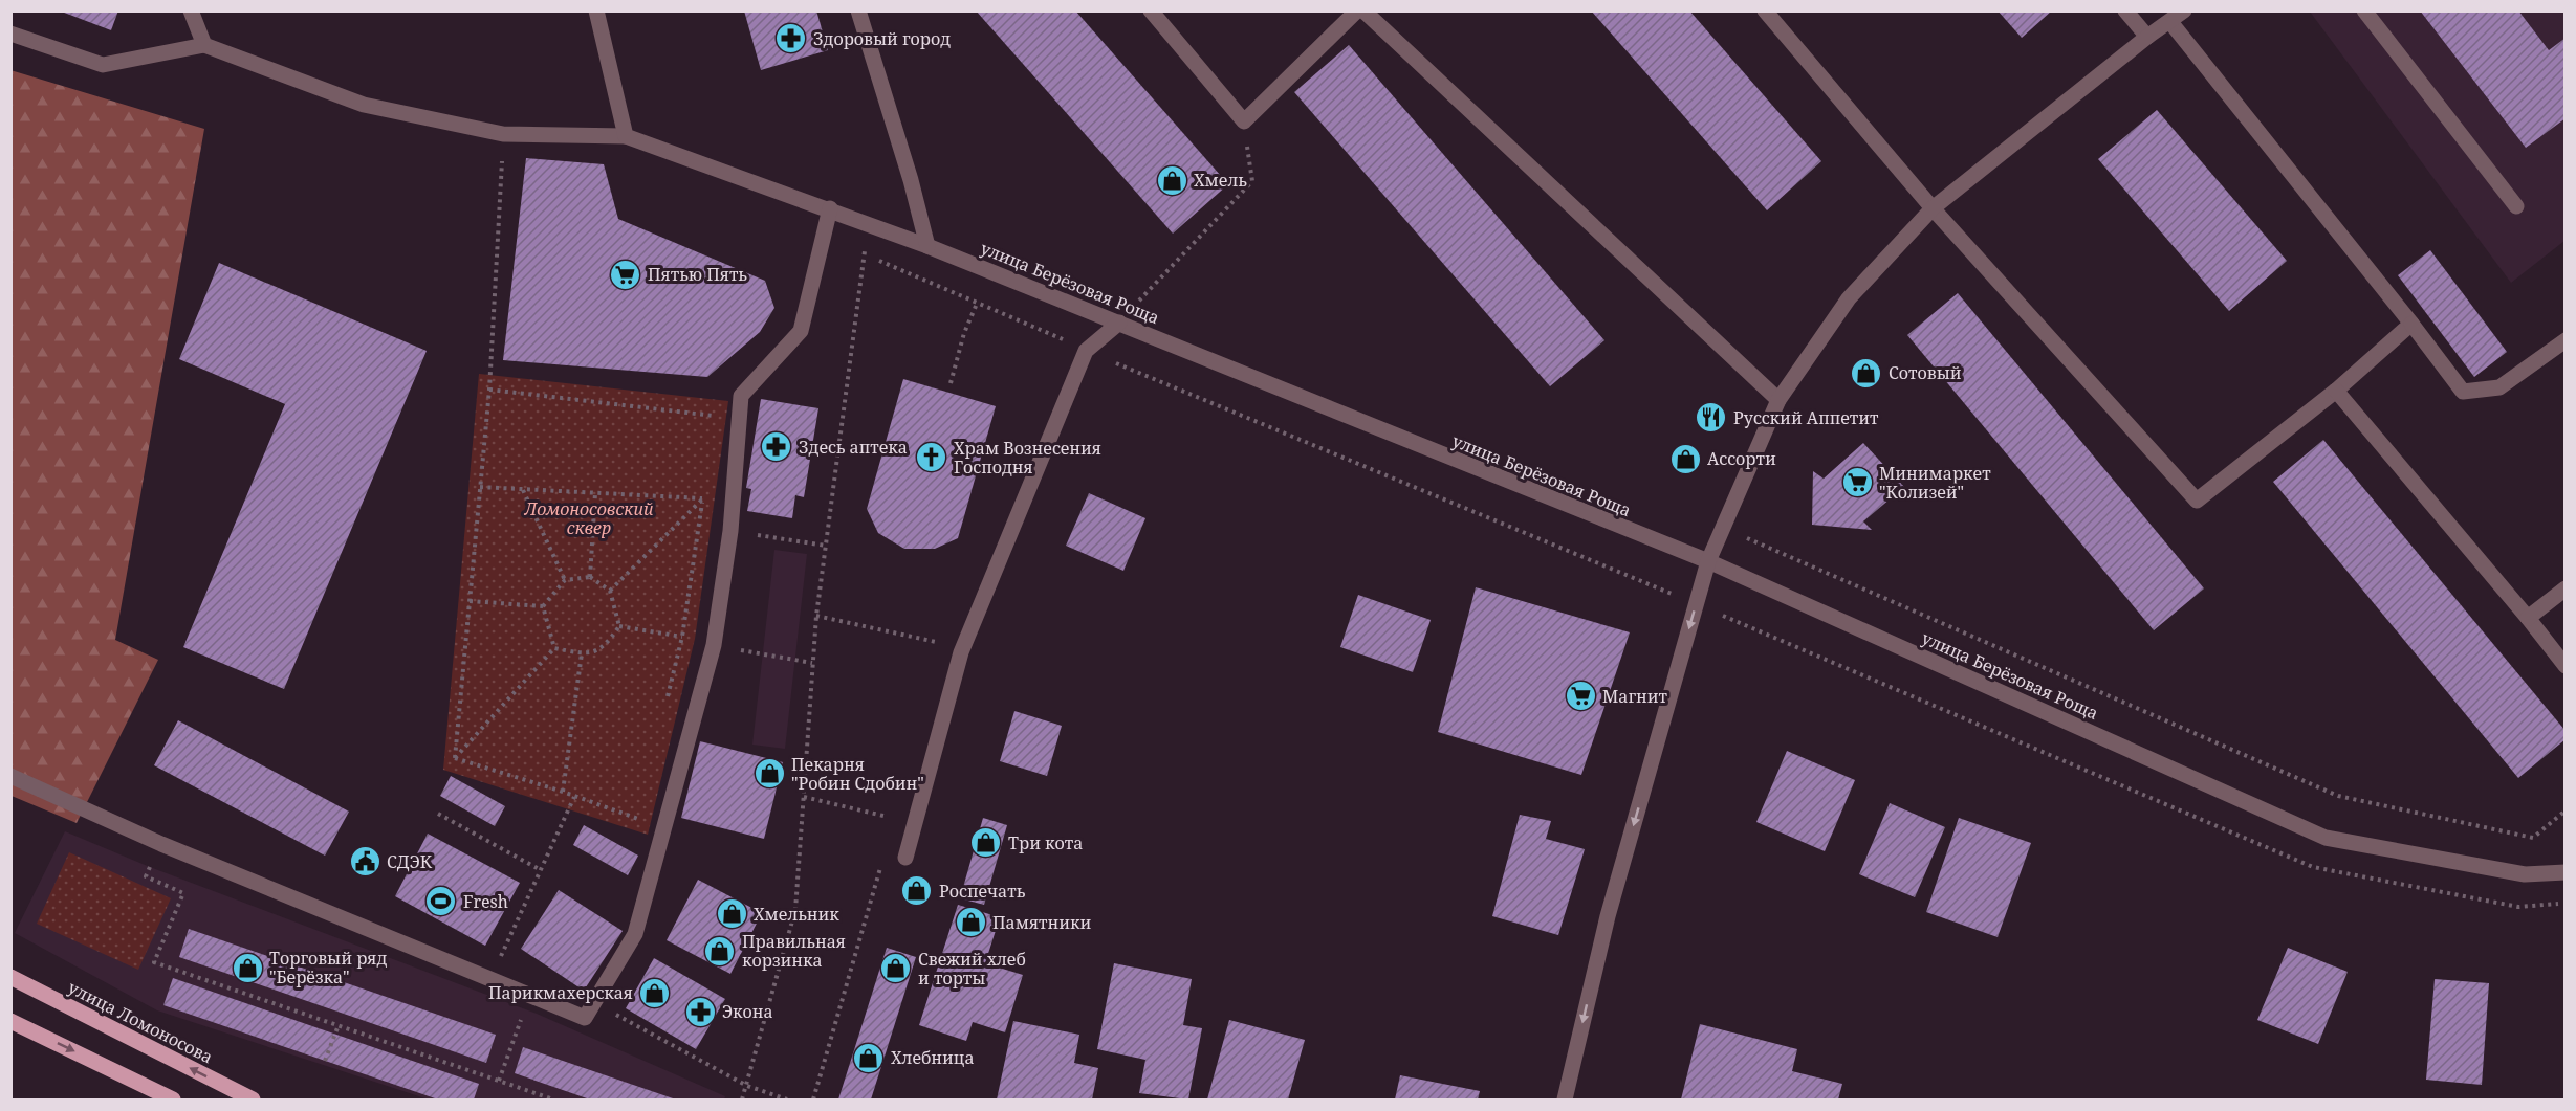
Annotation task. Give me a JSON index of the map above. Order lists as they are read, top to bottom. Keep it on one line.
{"streets":{"main road":["улица Ломоносова"],"street":["улица Берёзовая Роща"]},"parks":["Ломоносовский сквер"],"places":{"pharmacy":["Здоровый город","Здесь аптека","Экона"],"shop":["Хмель","Сотовый","Ассорти","Пекарня \"Робин Сдобин\"","Три кота","Роспечать","Хмельник","Памятники","Правильная корзинка","Торговый ряд \"Берёзка\"","Свежий хлеб и торты","Парикмахерская","Хлебница"],"supermarket":["Пятью Пять","Минимаркет \"Колизей\"","Магнит"],"restaurant":["Русский Аппетит"],"church":["Храм Вознесения Господня"],"public building":["СДЭК"],"sports":["Fresh"]}}
